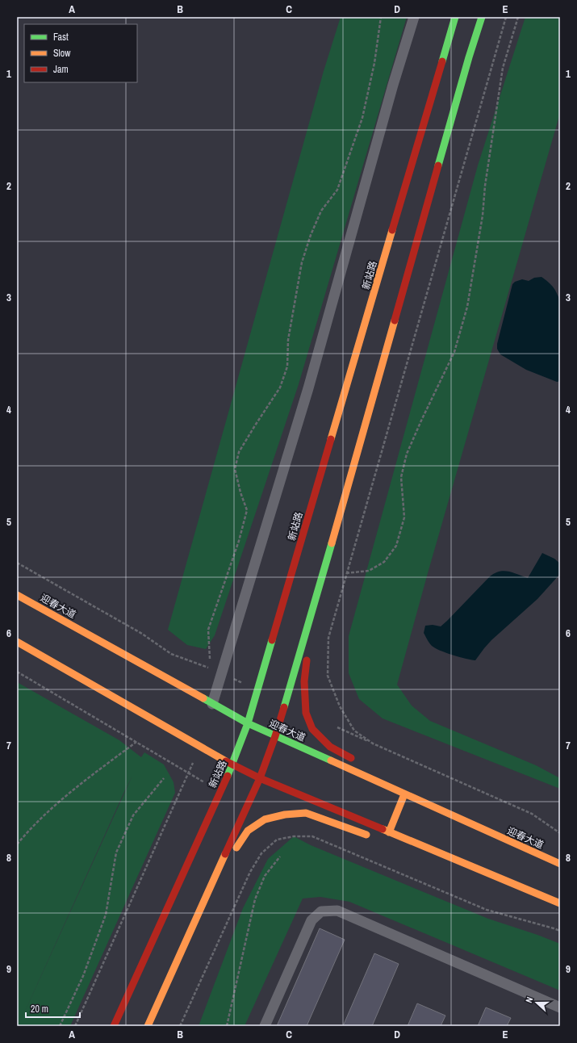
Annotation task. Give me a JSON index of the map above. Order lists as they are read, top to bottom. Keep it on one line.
{"streets":{"street":["新站路","迎春大道"]},"crossings":[["新站路","迎春大道"]],"legend":["Fast","Slow","Jam"],"scale_bar":"20 m","north":"left","grid":{"columns":["A","B","C","D","E"],"rows":["1","2","3","4","5","6","7","8","9"]}}
